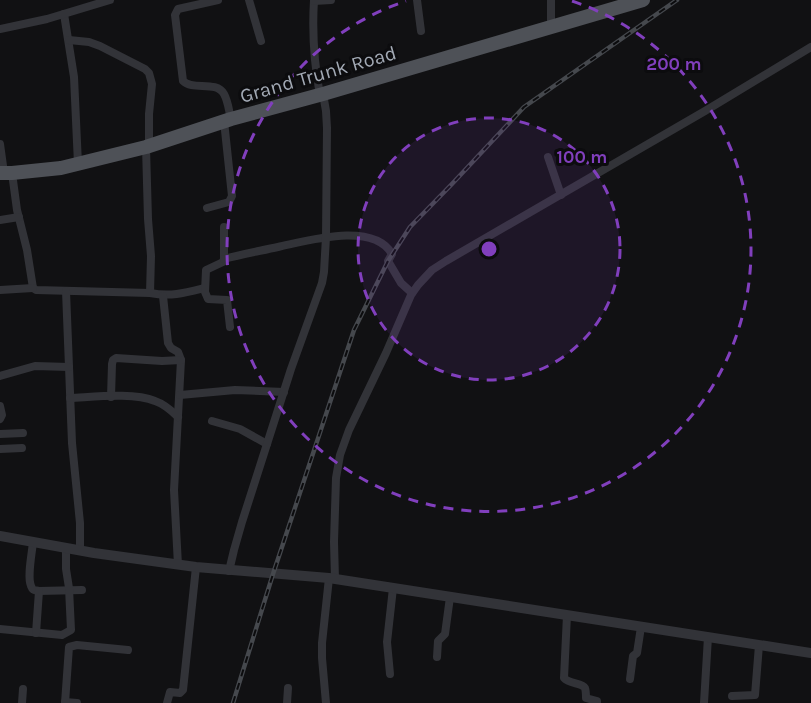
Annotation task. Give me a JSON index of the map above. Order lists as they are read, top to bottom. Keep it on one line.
{"streets":{"main road":["Grand Trunk Road"]},"rings":["200 m","100 m"]}
